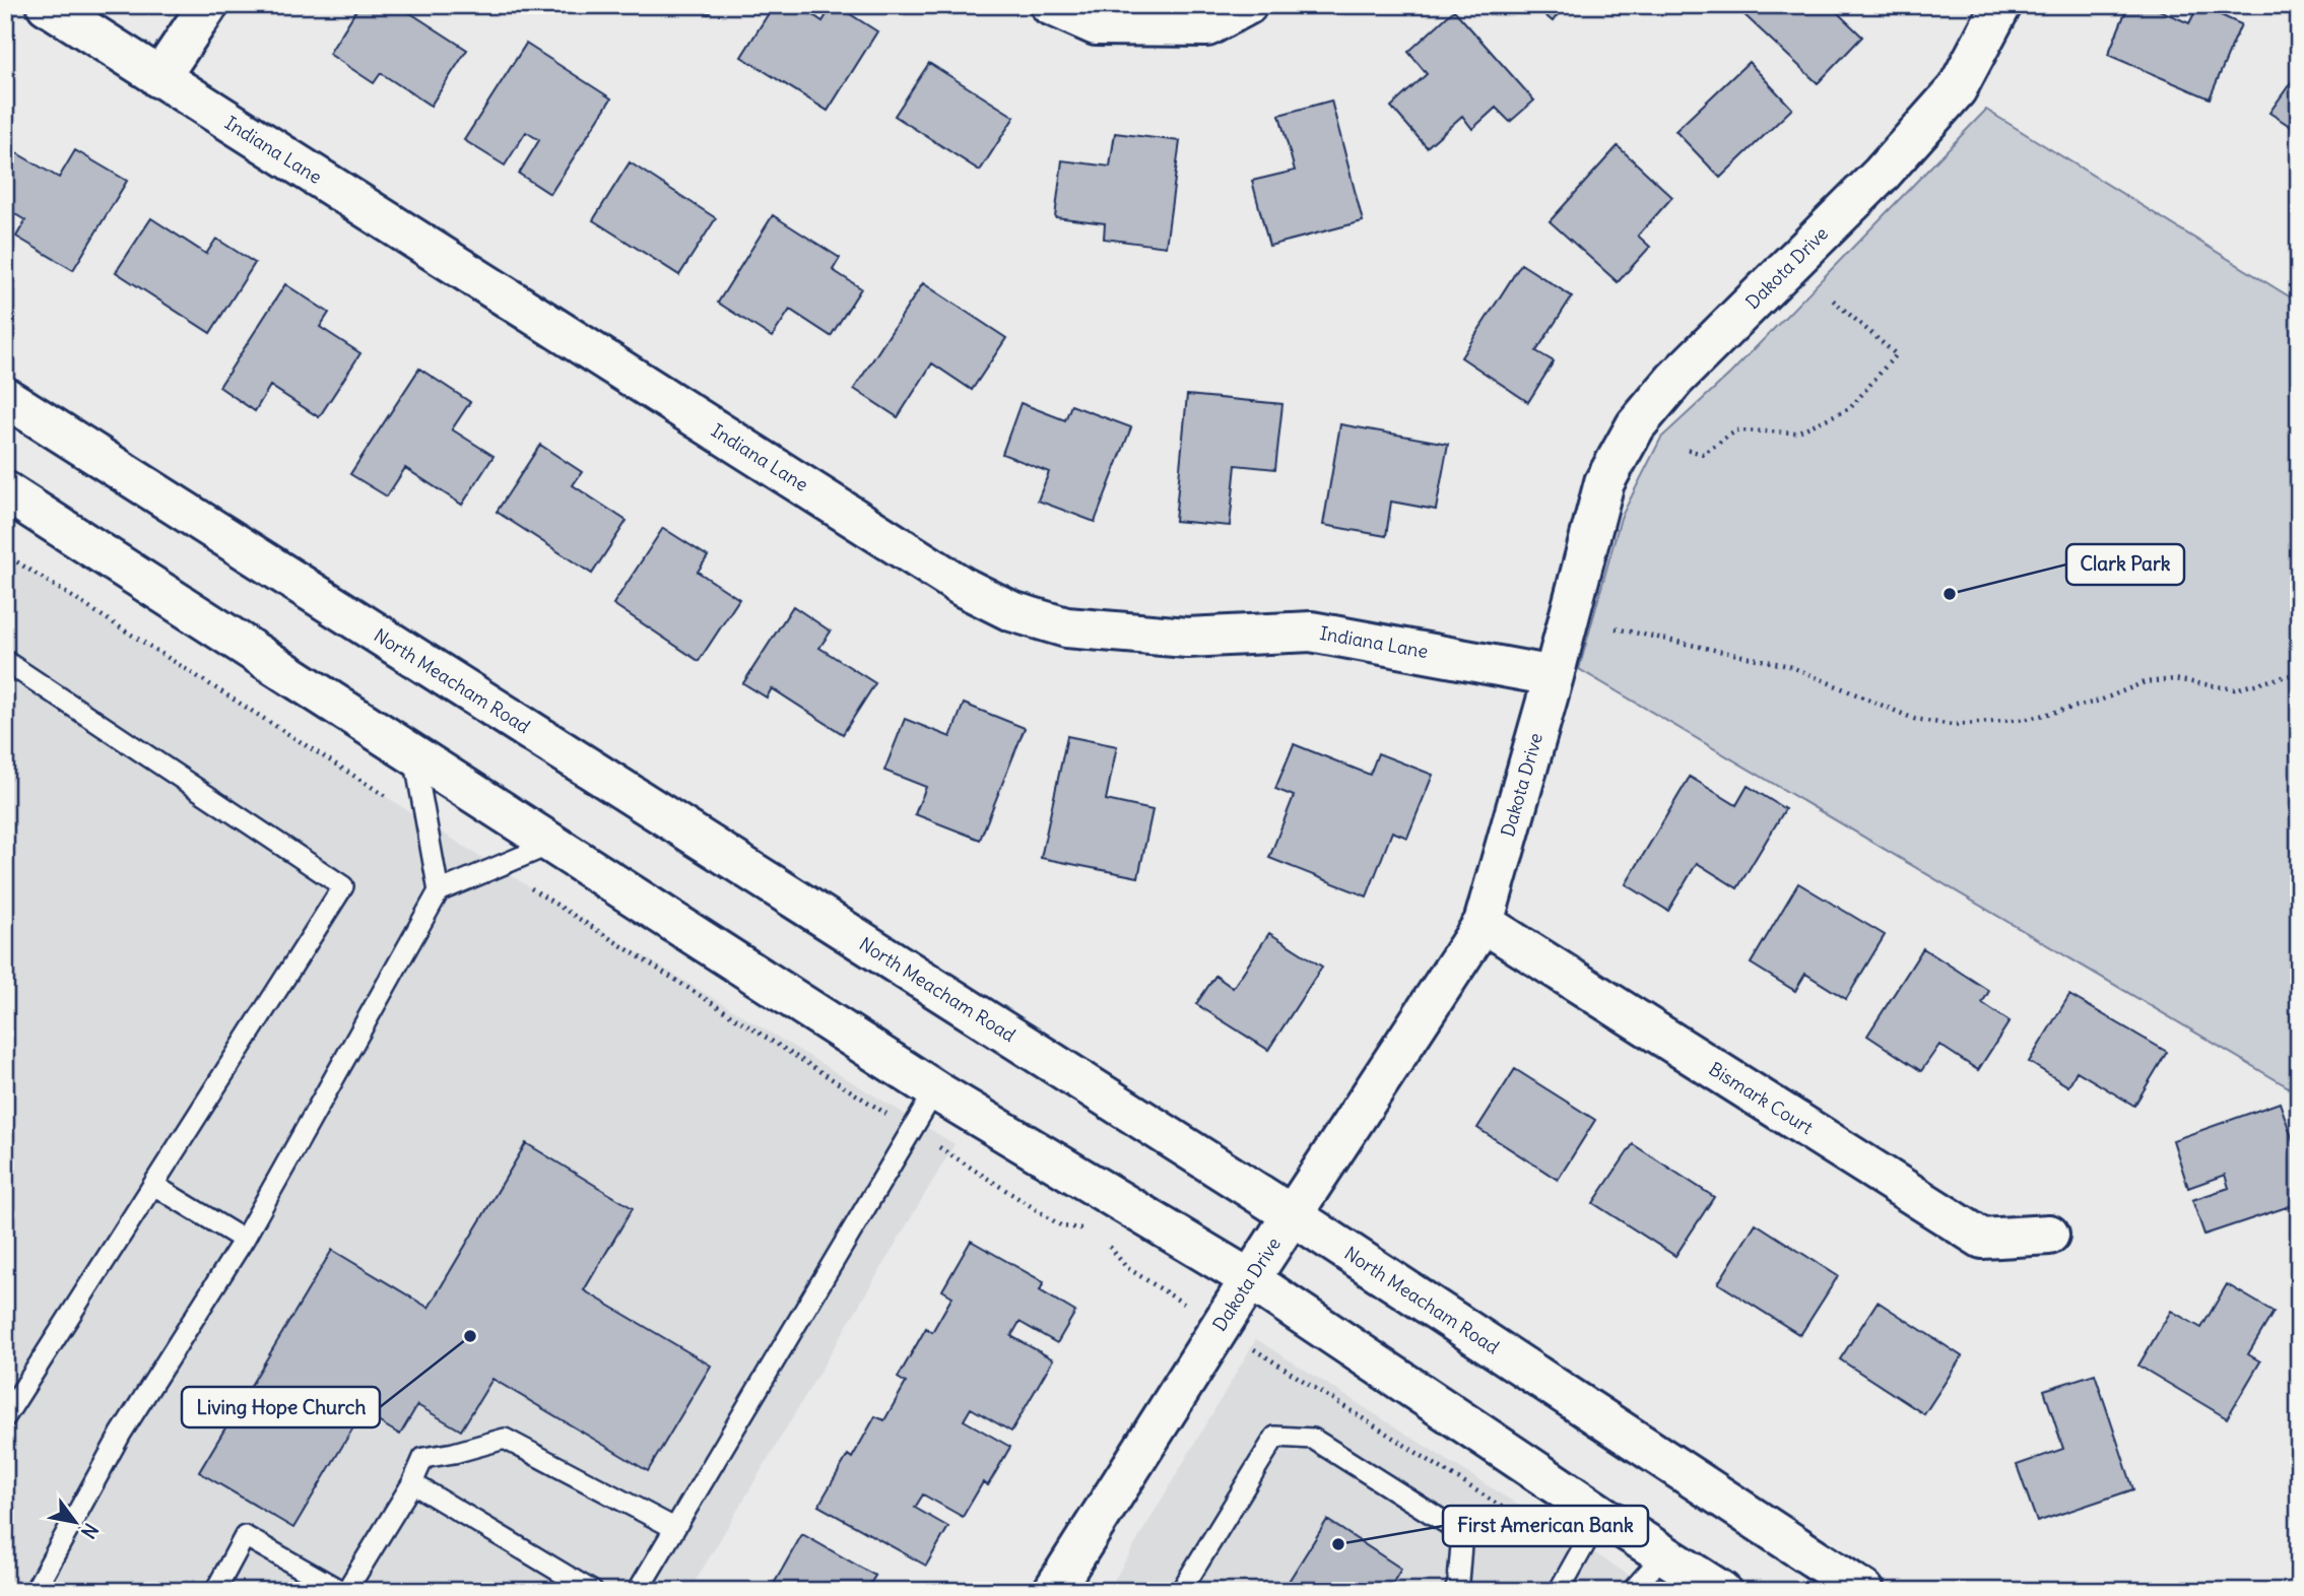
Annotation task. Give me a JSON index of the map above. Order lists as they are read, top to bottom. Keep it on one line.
{"streets":{"street":["Indiana Lane","Dakota Drive","North Meacham Road","Bismark Court"]},"crossings":[["Indiana Lane","Dakota Drive"],["Dakota Drive","North Meacham Road"],["Dakota Drive","Bismark Court"]],"places":["Clark Park","Living Hope Church","First American Bank"],"north":"bottom right"}
